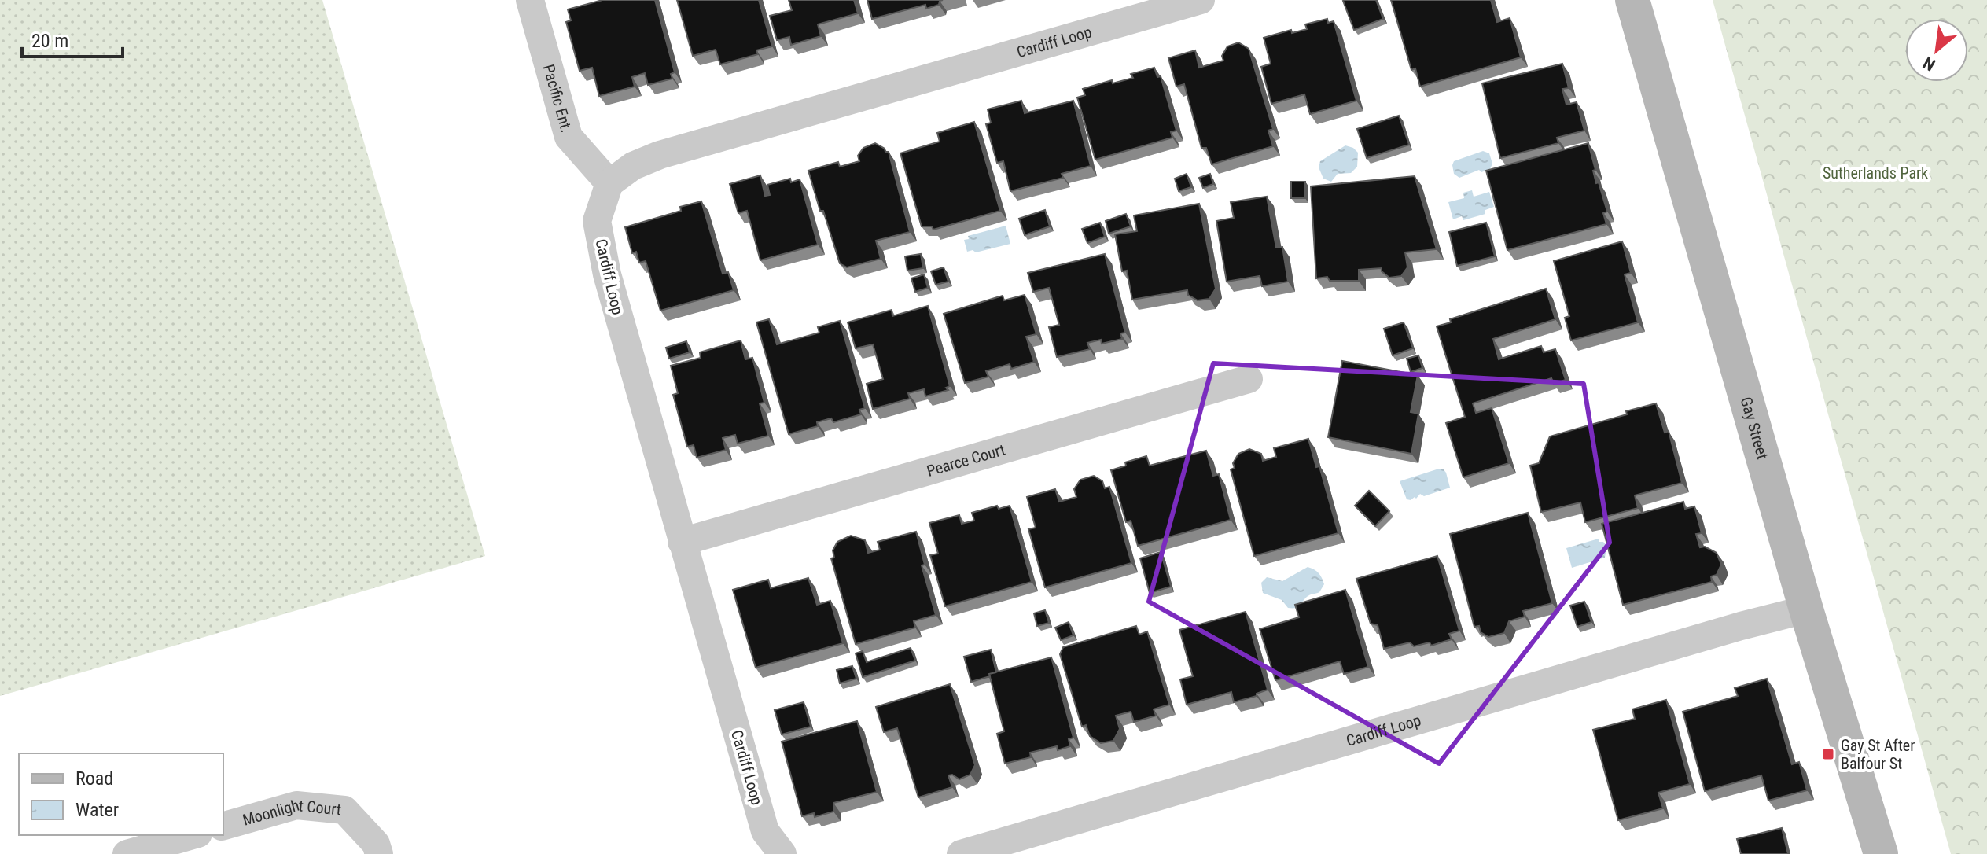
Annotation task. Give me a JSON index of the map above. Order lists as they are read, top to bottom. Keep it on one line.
{"streets":{"main road":["Gay Street"],"street":["Cardiff Loop","Pacific Ent.","Pearce Court","Moonlight Court"]},"crossings":[["Cardiff Loop","Pacific Ent."],["Cardiff Loop","Gay Street"],["Cardiff Loop","Pearce Court"]],"parks":["Sutherlands Park"],"places":{"transit":["Gay St After Balfour St"]},"legend":["Road","Water"],"scale_bar":"20 m","north":"bottom left"}
